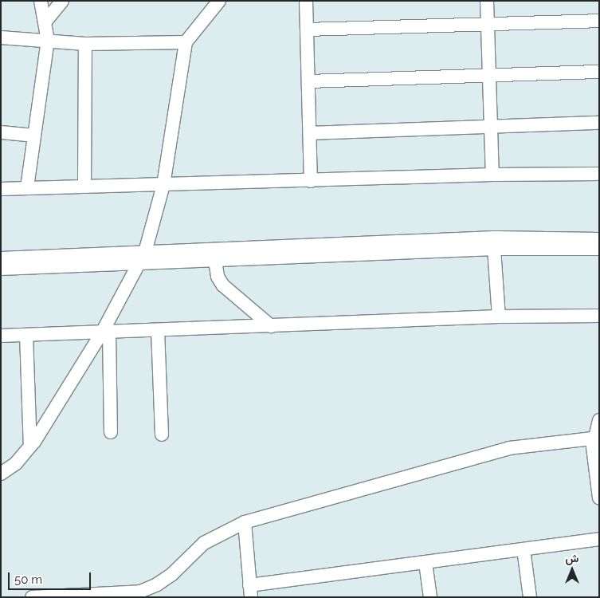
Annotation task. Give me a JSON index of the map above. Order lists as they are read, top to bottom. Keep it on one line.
{"scale_bar":"50 m","north":"top"}
